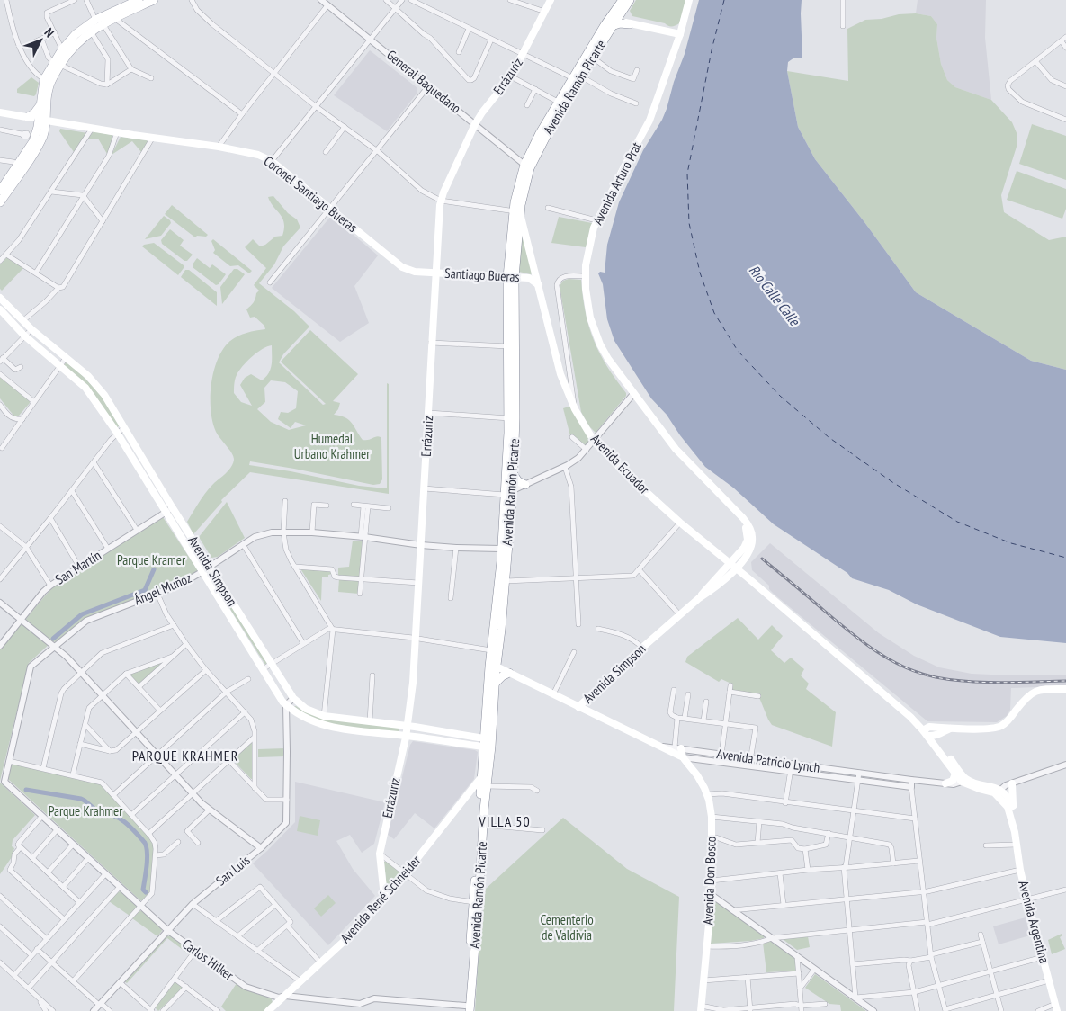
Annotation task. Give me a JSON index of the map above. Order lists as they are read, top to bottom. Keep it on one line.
{"streets":{"main road":["Errázuriz","Avenida Ramón Picarte","Avenida Arturo Prat","Coronel Santiago Bueras","Santiago Bueras","Avenida Ecuador","Avenida Simpson","Avenida Patricio Lynch","Avenida Don Bosco","Avenida René Schneider","Avenida Argentina"],"street":["General Baquedano","San Martín","Ángel Muñoz","San Luis","Carlos Hilker"]},"crossings":[["Errázuriz","General Baquedano"],["Errázuriz","Coronel Santiago Bueras"],["Errázuriz","Santiago Bueras"],["Errázuriz","Avenida Simpson"],["Errázuriz","Ángel Muñoz"],["Errázuriz","Avenida René Schneider"],["General Baquedano","Avenida Ramón Picarte"],["Avenida Ramón Picarte","Santiago Bueras"],["Avenida Ramón Picarte","Avenida Ecuador"],["Avenida Ramón Picarte","Avenida Simpson"],["Avenida Ramón Picarte","Ángel Muñoz"],["Avenida Ramón Picarte","Avenida René Schneider"],["Avenida Ramón Picarte","Carlos Hilker"],["Avenida Arturo Prat","Avenida Ecuador"],["Avenida Arturo Prat","Avenida Simpson"],["Coronel Santiago Bueras","Santiago Bueras"],["Santiago Bueras","Avenida Ecuador"],["Avenida Ecuador","Avenida Simpson"],["San Martín","Avenida Simpson"],["Avenida Simpson","Ángel Muñoz"],["Avenida Simpson","Avenida Patricio Lynch"],["Avenida Simpson","San Luis"],["Ángel Muñoz","Carlos Hilker"],["Avenida Patricio Lynch","Avenida Don Bosco"],["San Luis","Carlos Hilker"],["Avenida René Schneider","Carlos Hilker"]],"districts":["PARQUE KRAHMER","VILLA 50"],"water":["Río Calle Calle"],"parks":["Humedal Urbano Krahmer","Parque Kramer","Parque Krahmer","Cementerio de Valdivia"],"north":"top right"}
